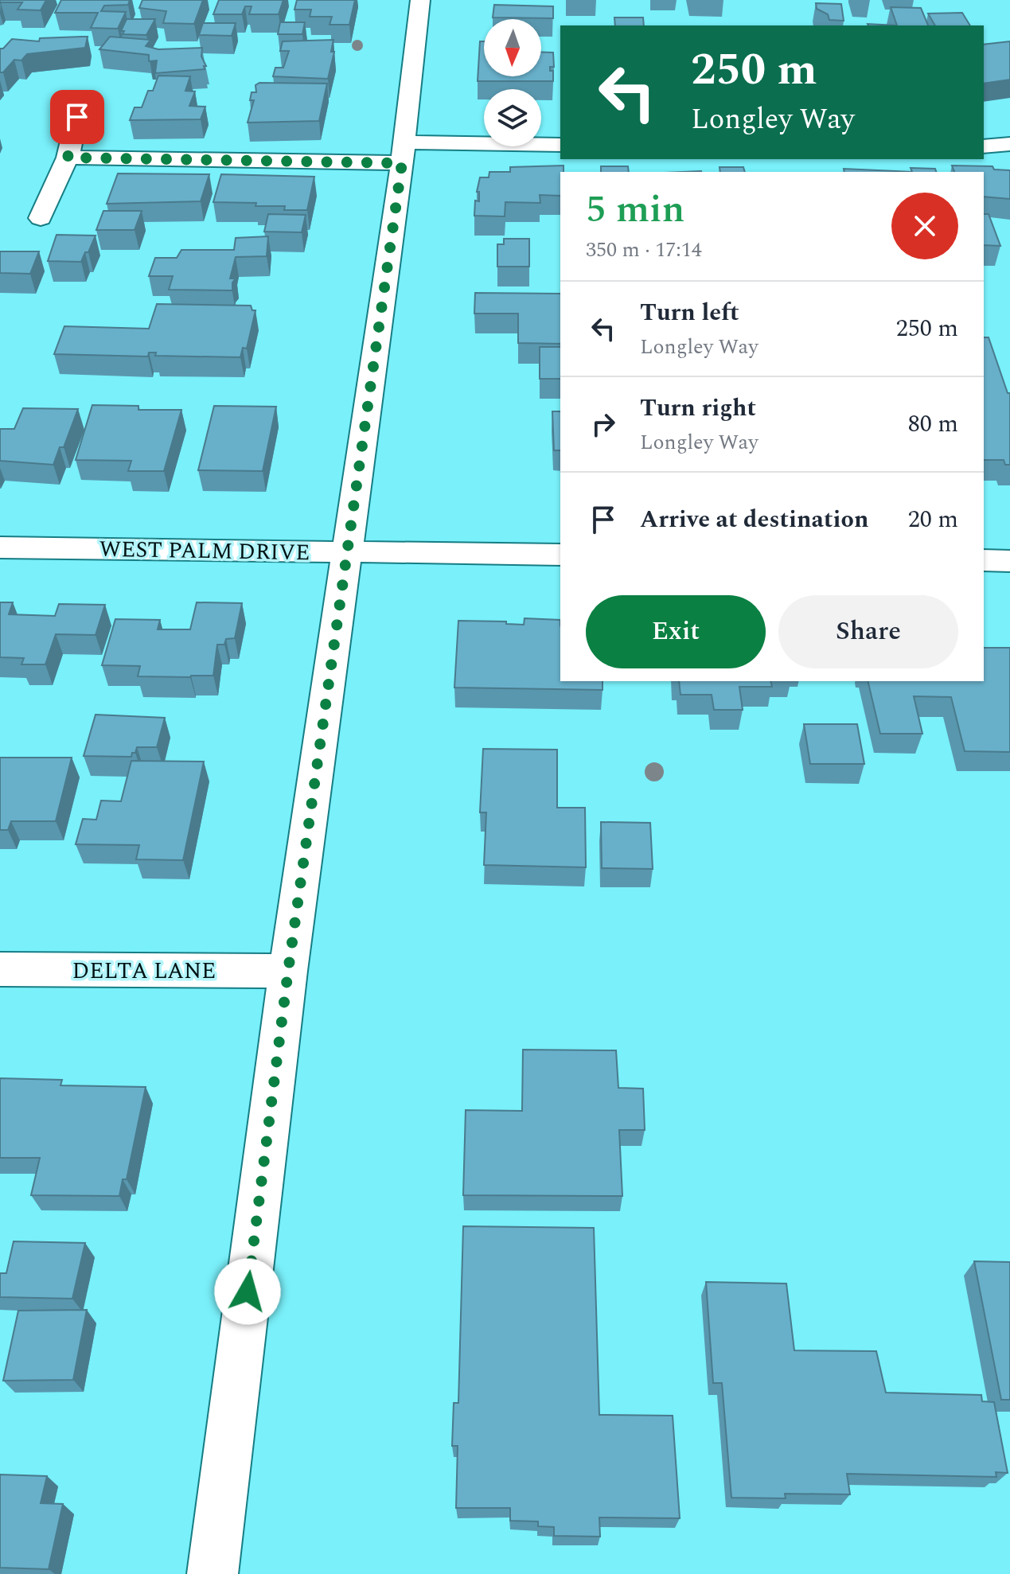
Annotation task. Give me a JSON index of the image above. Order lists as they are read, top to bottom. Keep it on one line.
{"streets":{"street":["WEST PALM DRIVE","DELTA LANE"]},"north":"bottom","page":{"turn":["250 m","Longley Way"],"heading":["5 min","350 m · 17:14"],"list":[{"name":"Turn left","note":"Longley Way","value":"250 m"},{"name":"Turn right","note":"Longley Way","value":"80 m"},{"name":"Arrive at destination","value":"20 m"}],"buttons":["Exit","Share"]}}
